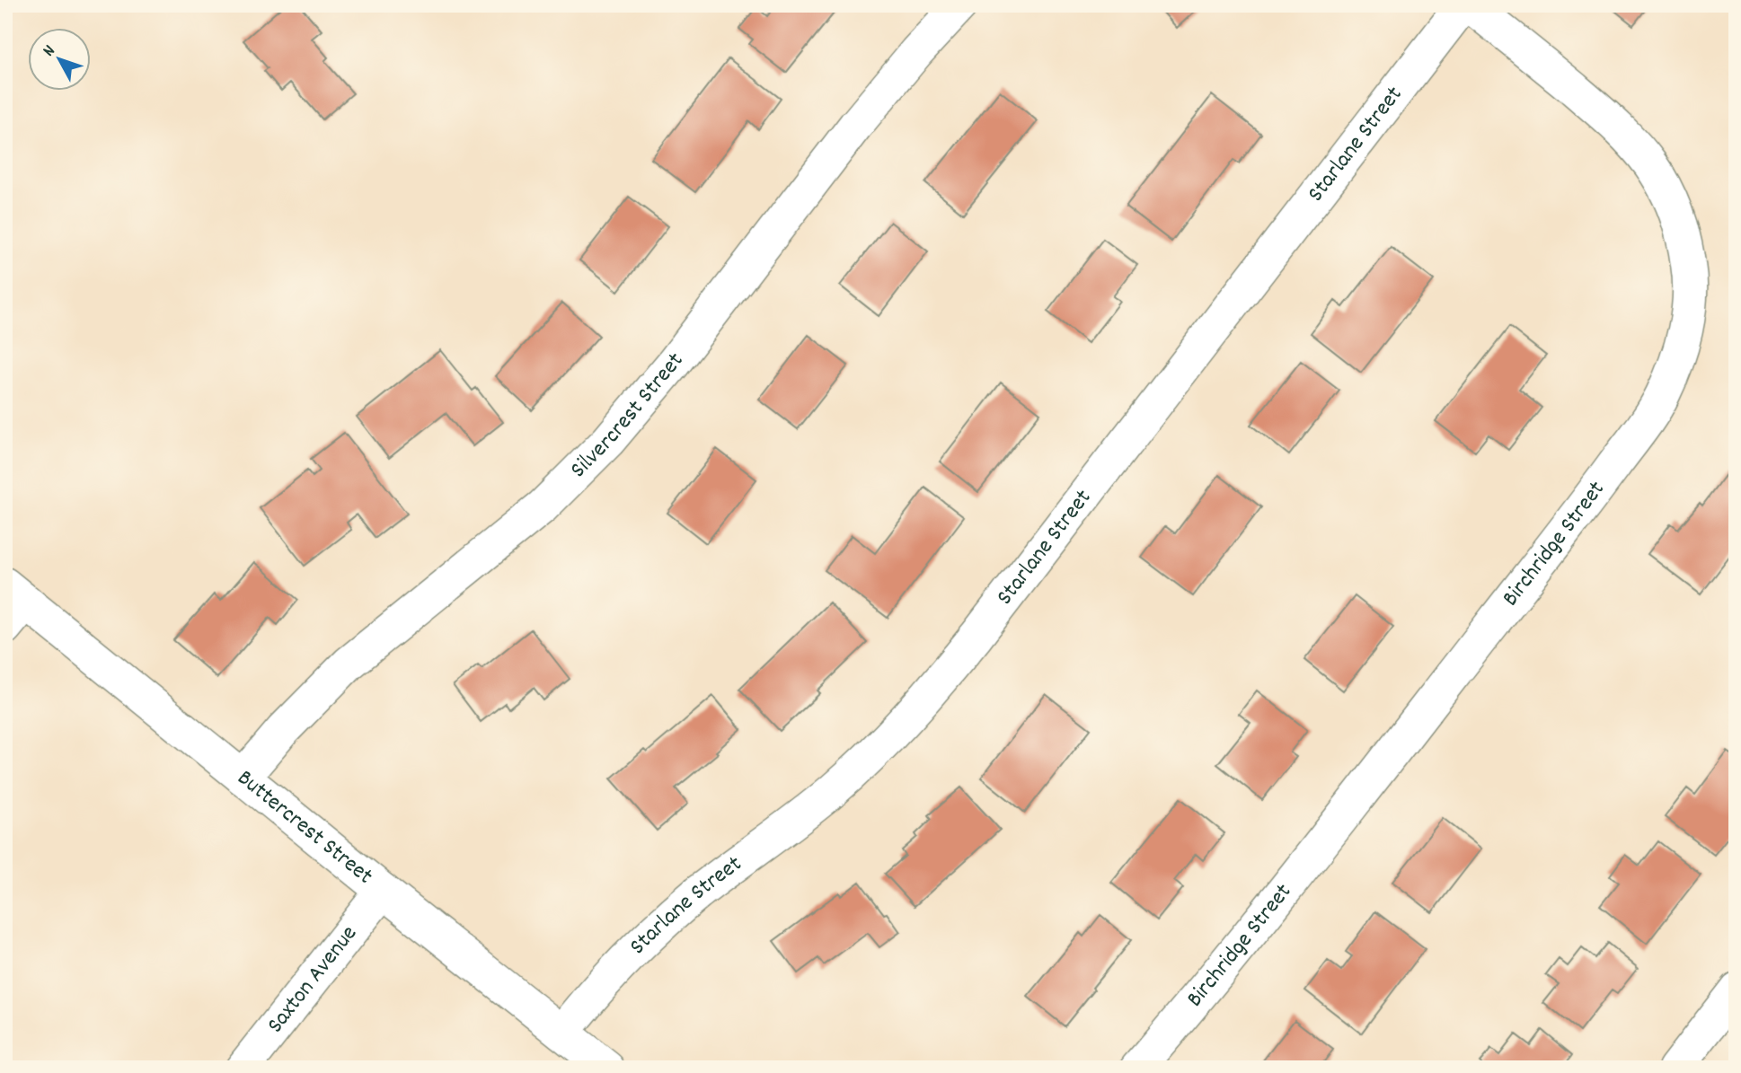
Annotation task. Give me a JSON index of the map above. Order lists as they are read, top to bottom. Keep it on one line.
{"streets":{"street":["Starlane Street","Silvercrest Street","Birchridge Street","Buttercrest Street","Saxton Avenue"]},"crossings":[["Starlane Street","Buttercrest Street"],["Silvercrest Street","Buttercrest Street"],["Buttercrest Street","Saxton Avenue"]],"north":"top left"}
